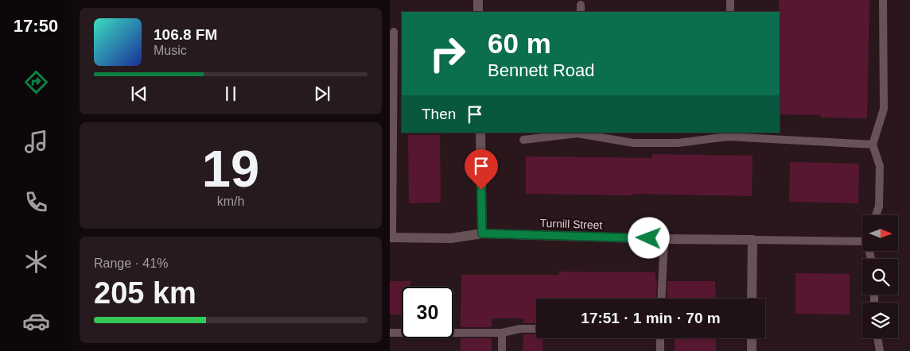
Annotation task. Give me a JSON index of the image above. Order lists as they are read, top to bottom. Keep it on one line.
{"streets":{"street":["Turnill Street"]},"north":"right","page":{"tabs":"17:50","turn":["60 m","Bennett Road"],"song":["106.8 FM","Music"],"then":"Then","tile":[["19","km/h"],["Range · 41%","205 km"]],"limit":"30","trip":"17:51 · 1 min · 70 m"}}
